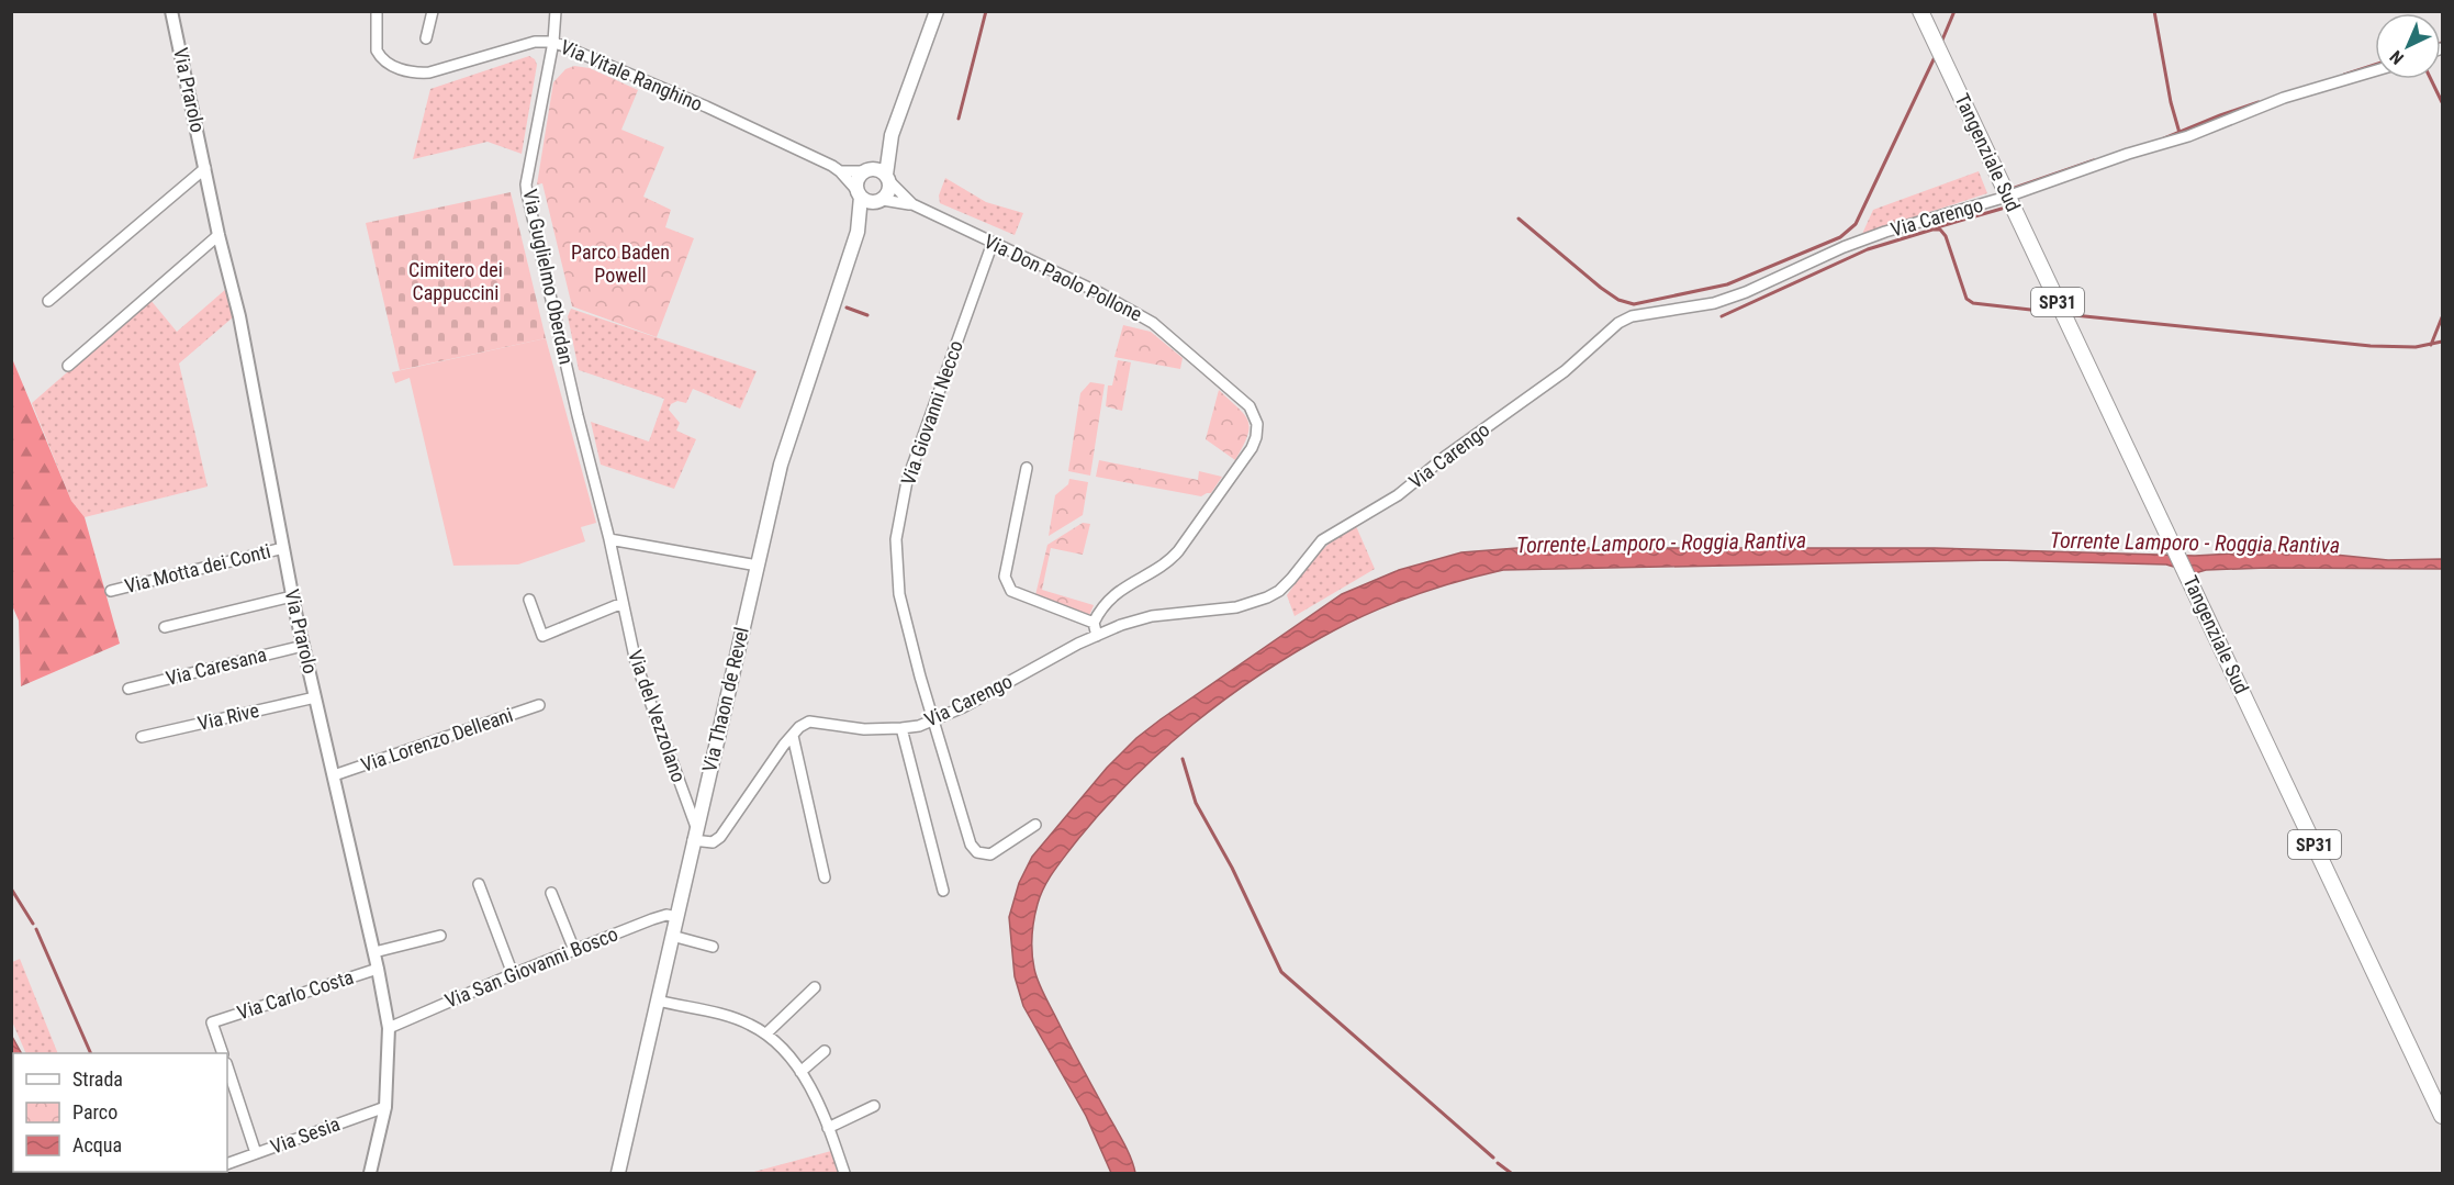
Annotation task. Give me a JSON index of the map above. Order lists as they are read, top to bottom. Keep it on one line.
{"streets":{"main road":["Tangenziale Sud","SP31","Via Thaon de Revel"],"street":["Via Vitale Ranghino","Via Prarolo","Via Carengo","Via Guglielmo Oberdan","Via Don Paolo Pollone","Via Giovanni Necco","Via Motta dei Conti","Via Caresana","Via del Vezzolano","Via Rive","Via Lorenzo Delleani","Via San Giovanni Bosco","Via Carlo Costa","Via Sesia"]},"crossings":[["Via Vitale Ranghino","Via Guglielmo Oberdan"],["Via Vitale Ranghino","Via Don Paolo Pollone"],["Via Vitale Ranghino","Via Thaon de Revel"],["Via Prarolo","Via Motta dei Conti"],["Via Prarolo","Via Caresana"],["Via Prarolo","Via Rive"],["Via Prarolo","Via Lorenzo Delleani"],["Via Prarolo","Via San Giovanni Bosco"],["Via Prarolo","Via Carlo Costa"],["Via Prarolo","Via Sesia"],["Tangenziale Sud","Via Carengo"],["Via Carengo","Via Giovanni Necco"],["Via Carengo","Via Thaon de Revel"],["Via Carengo","Via del Vezzolano"],["Via Guglielmo Oberdan","Via del Vezzolano"],["Via Don Paolo Pollone","Via Giovanni Necco"],["Via Don Paolo Pollone","Via Thaon de Revel"],["Via Thaon de Revel","Via del Vezzolano"],["Via Thaon de Revel","Via San Giovanni Bosco"]],"water":["Torrente Lamporo - Roggia Rantiva"],"parks":["Parco Baden Powell","Cimitero dei Cappuccini"],"legend":["Strada","Parco","Acqua"],"north":"bottom left"}
